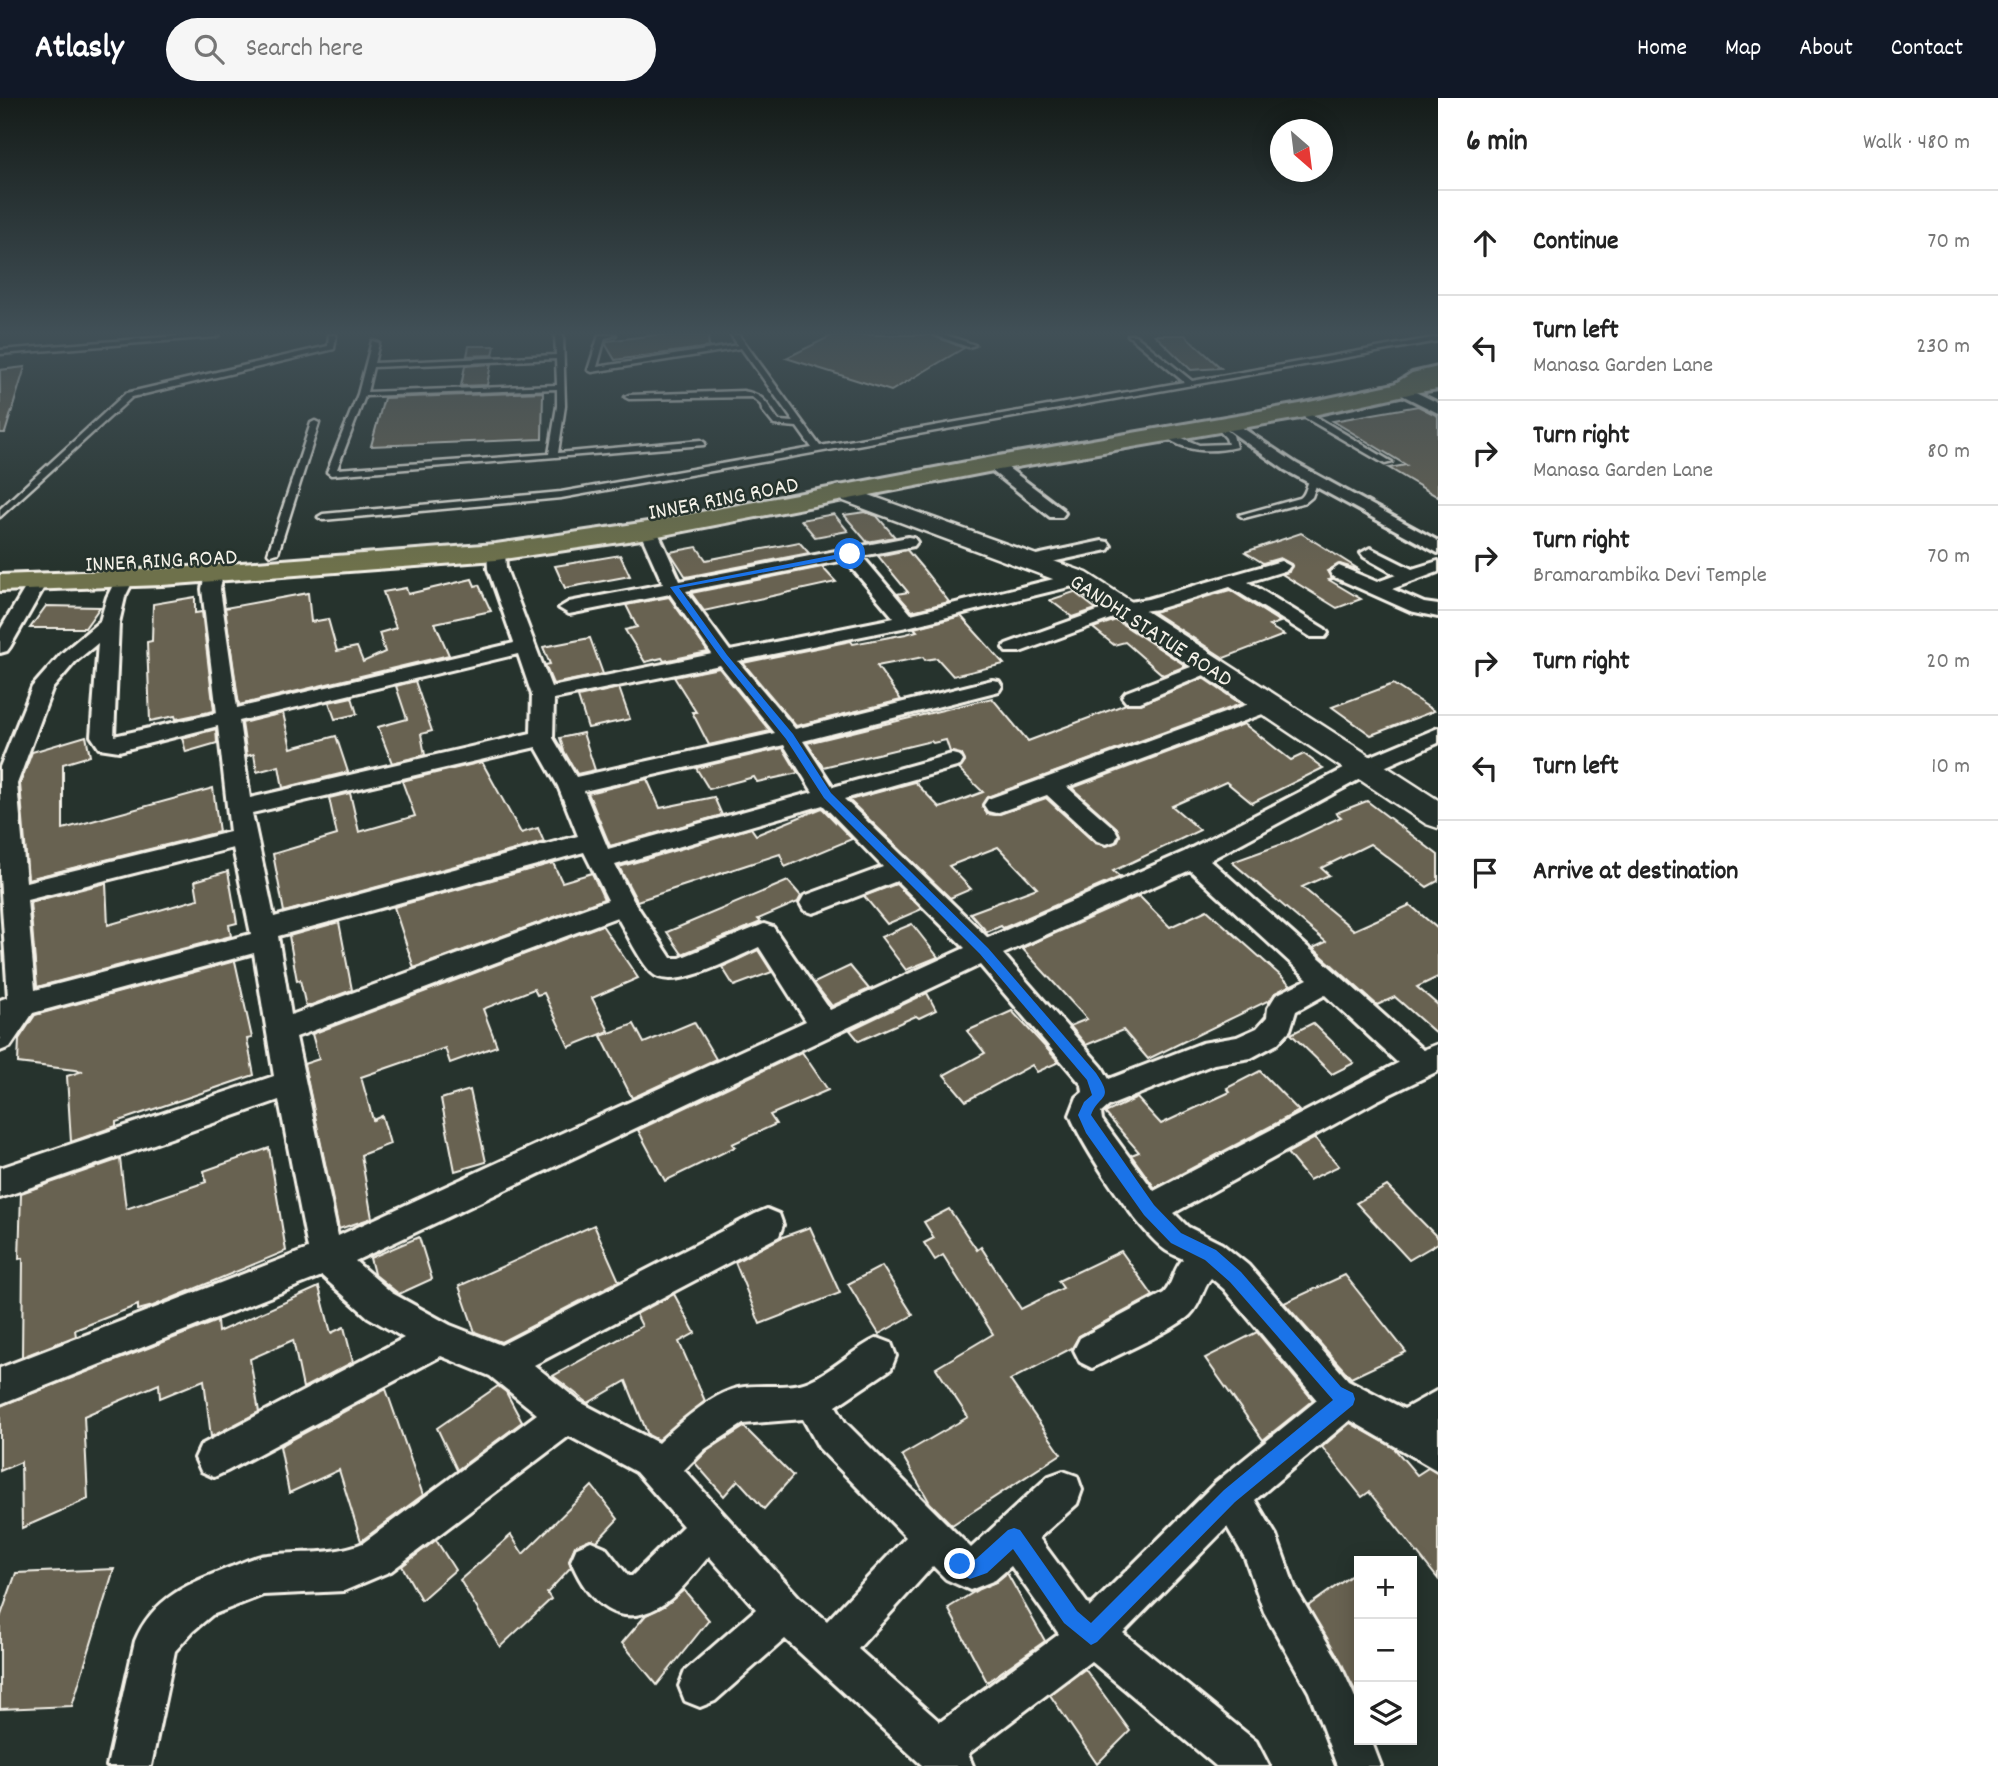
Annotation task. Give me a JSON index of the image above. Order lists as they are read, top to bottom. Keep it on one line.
{"streets":{"main road":["INNER RING ROAD"],"street":["GANDHI STATUE ROAD"]},"crossings":[["INNER RING ROAD","GANDHI STATUE ROAD"]],"north":"bottom right","page":{"header":"Atlasly","search":"Search here","nav":["Home","Map","About","Contact"],"heading":["6 min","Walk · 480 m"],"list":[["Continue","70 m"],["Turn left","Manasa Garden Lane","230 m"],["Turn right","Manasa Garden Lane","80 m"],["Turn right","Bramarambika Devi Temple","70 m"],["Turn right","20 m"],["Turn left","10 m"],"Arrive at destination"],"map_buttons":["+","−"]}}
